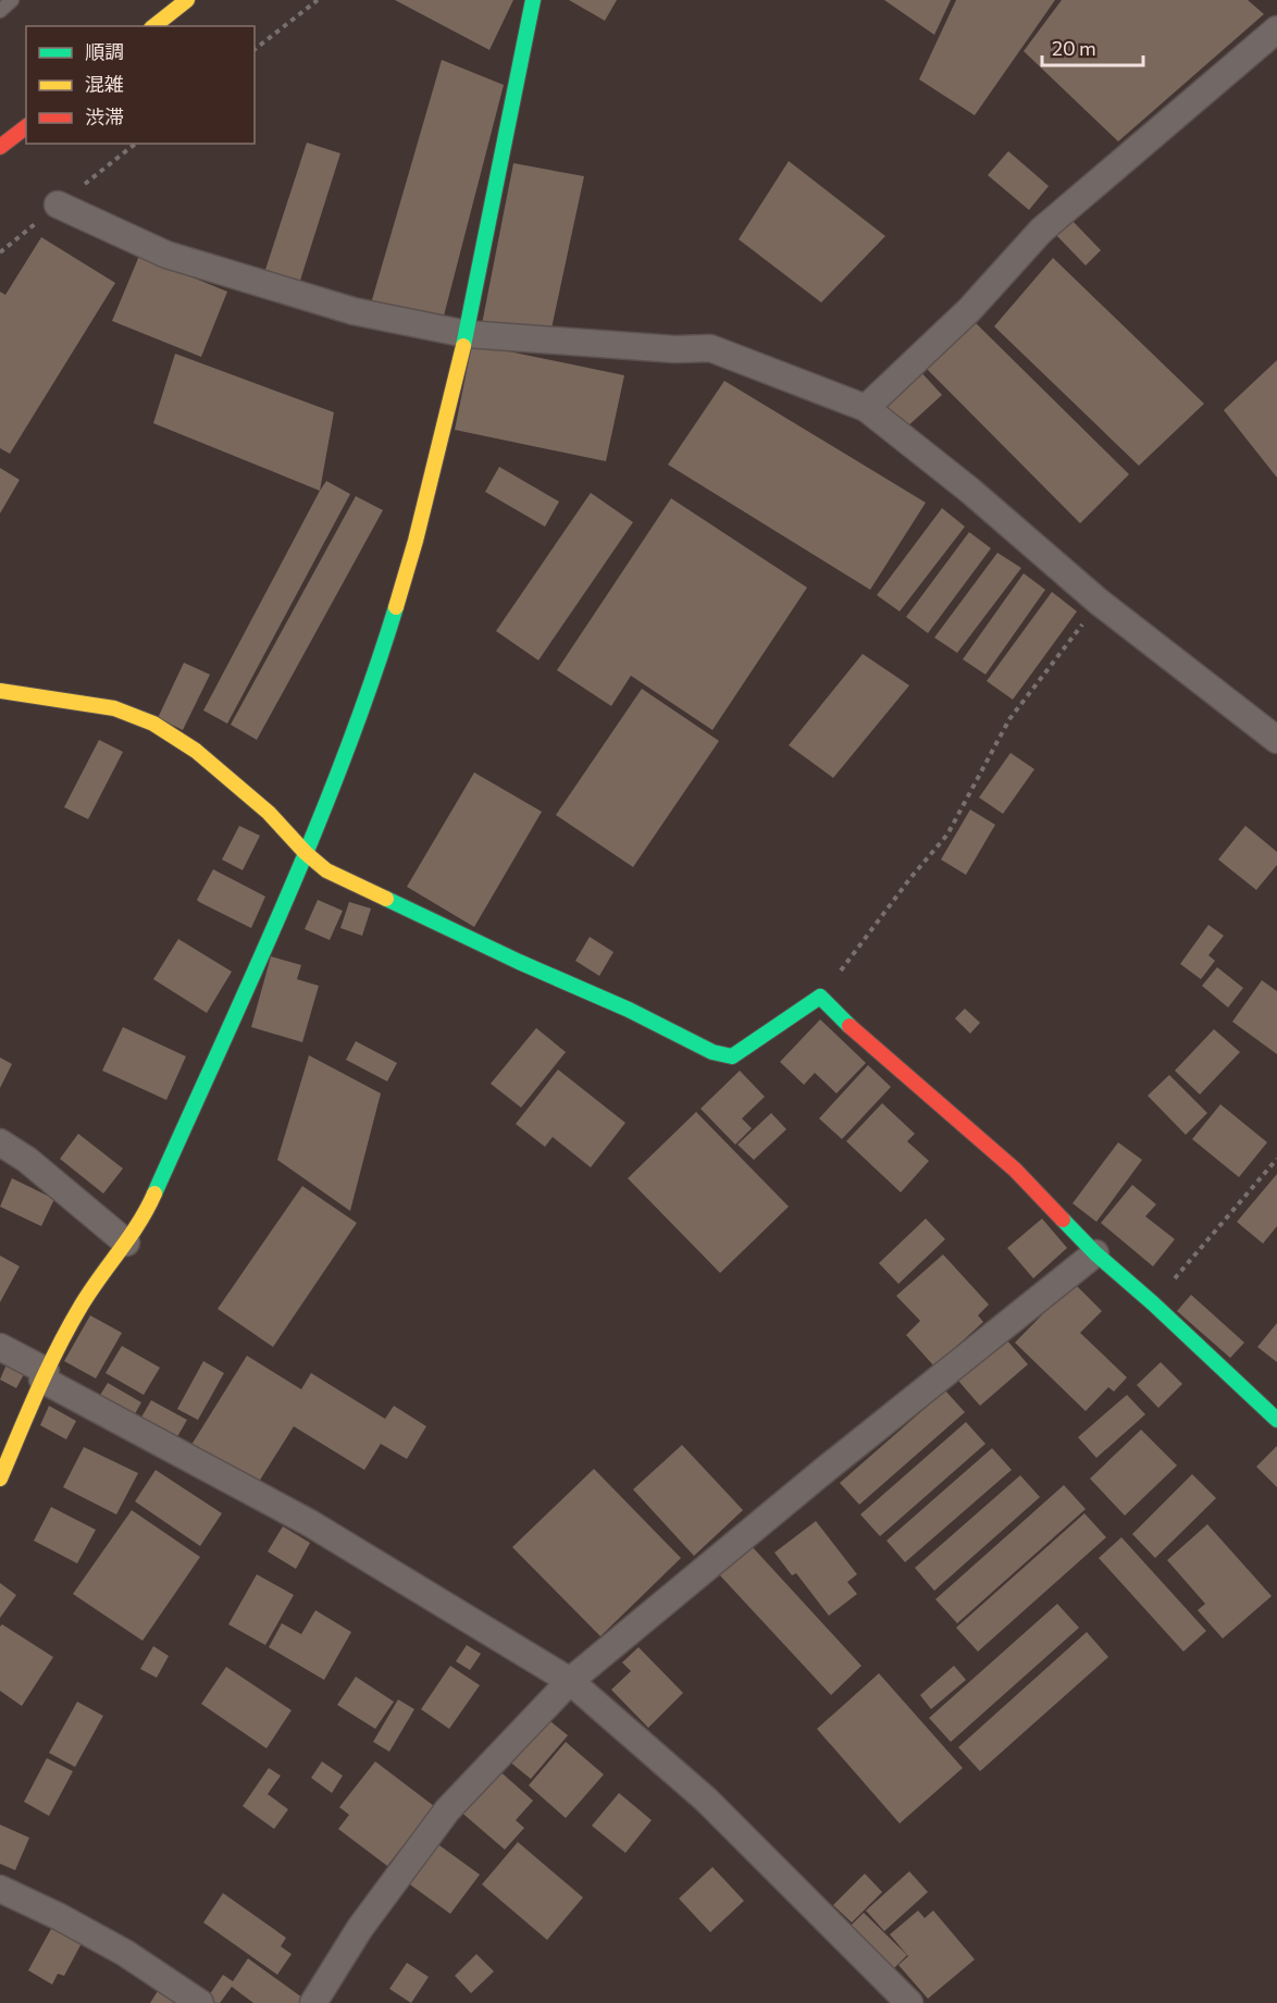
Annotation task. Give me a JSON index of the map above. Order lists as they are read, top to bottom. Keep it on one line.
{"legend":["順調","混雑","渋滞"],"scale_bar":"20 m"}
